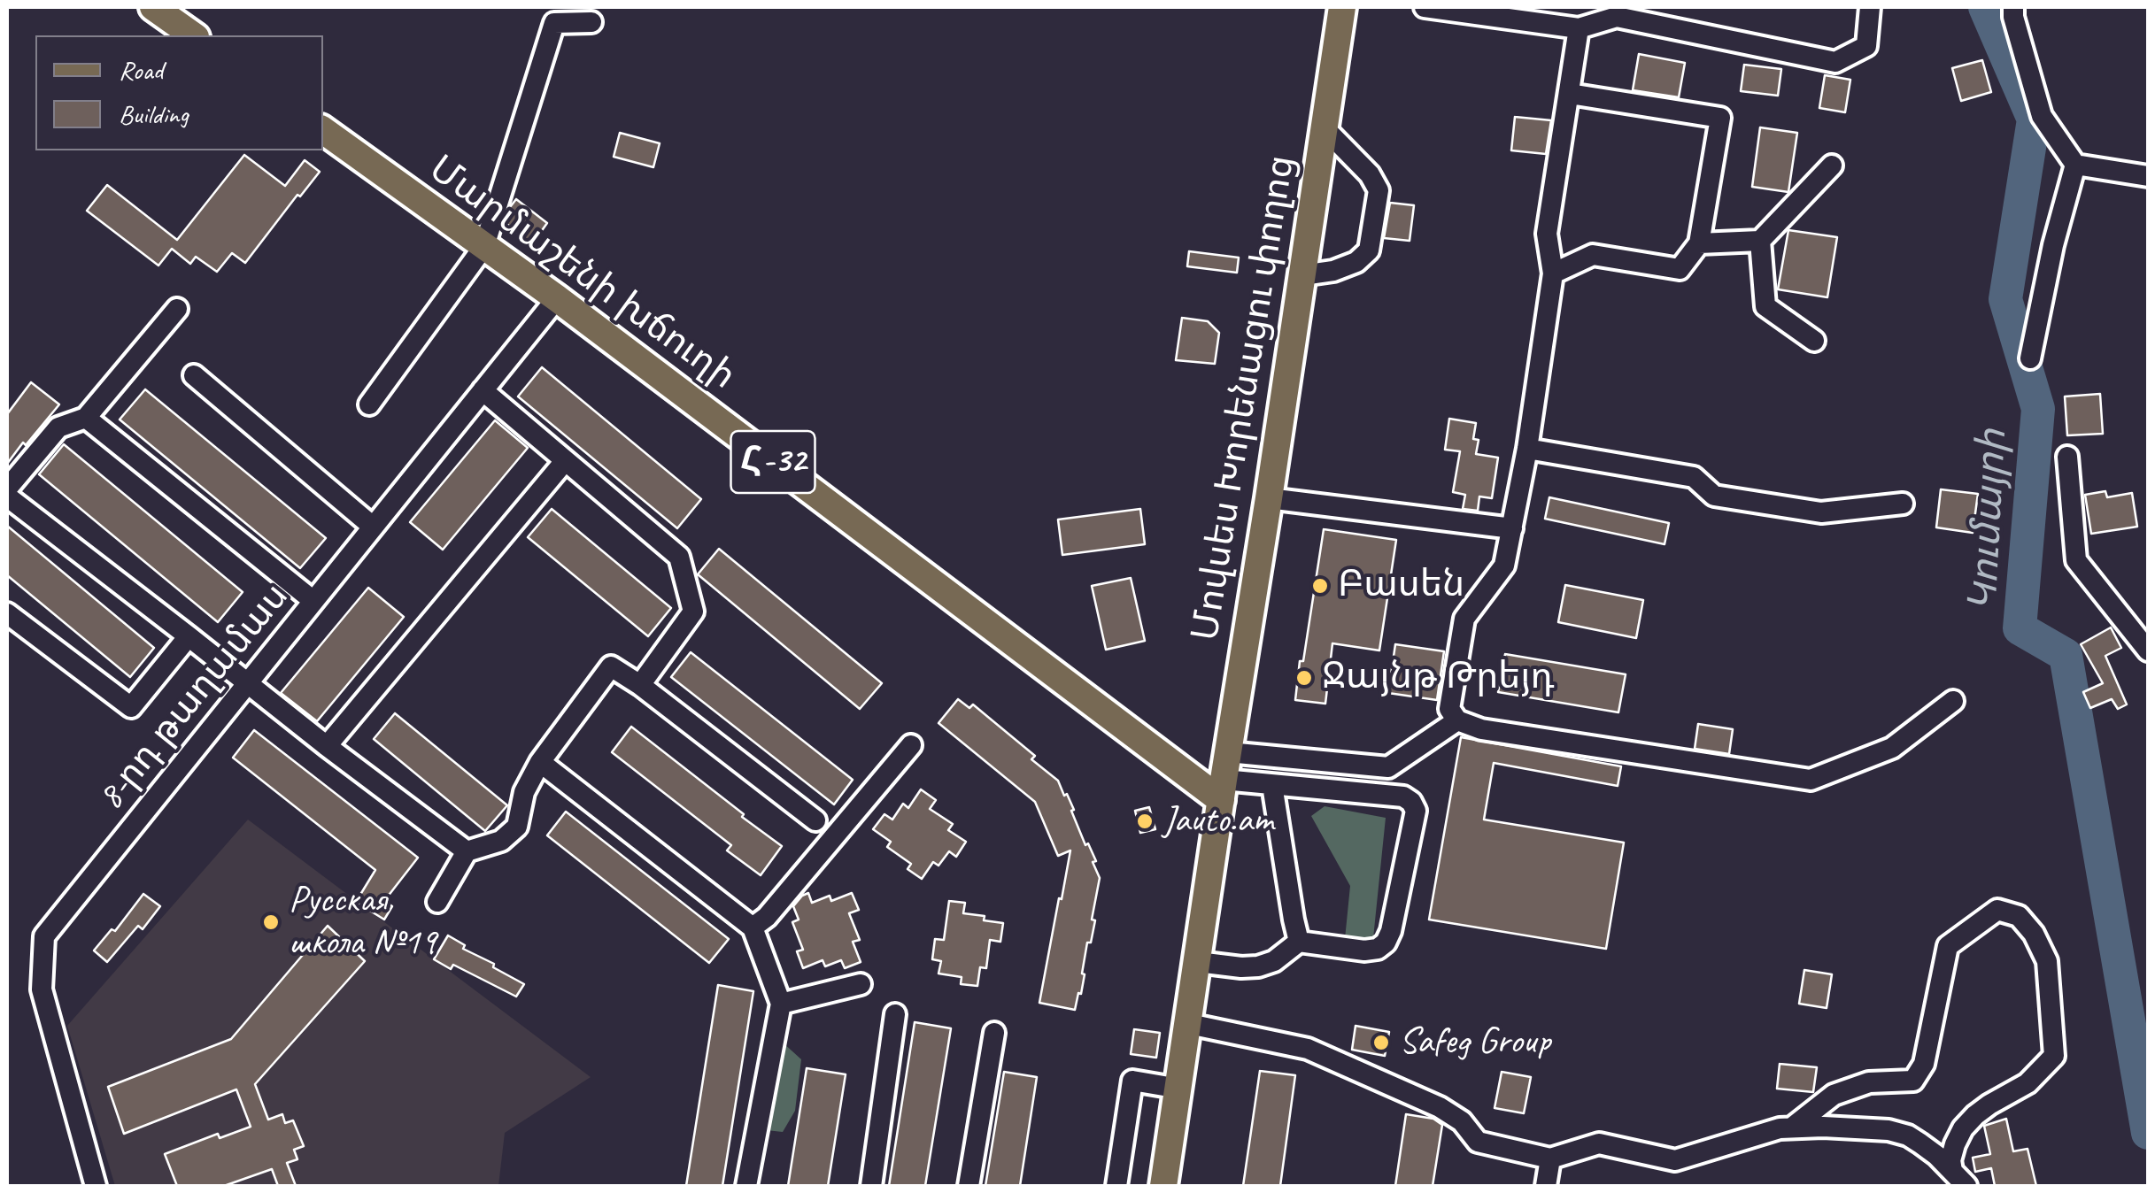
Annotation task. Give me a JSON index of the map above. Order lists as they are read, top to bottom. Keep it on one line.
{"streets":{"main road":["Մարմաշենի խճուղի","Մովսես Խորենացու փողոց","Հ-32"],"street":["8-րդ թաղամաս"]},"crossings":[["Մարմաշենի խճուղի","Մովսես Խորենացու փողոց"],["Մարմաշենի խճուղի","8-րդ թաղամաս"]],"water":["Կումայրի"],"places":["Բասեն","Ջայնթ Թրեյդ","Jauto.am","Русская школа №19","Safeg Group"],"legend":["Road","Building"]}
